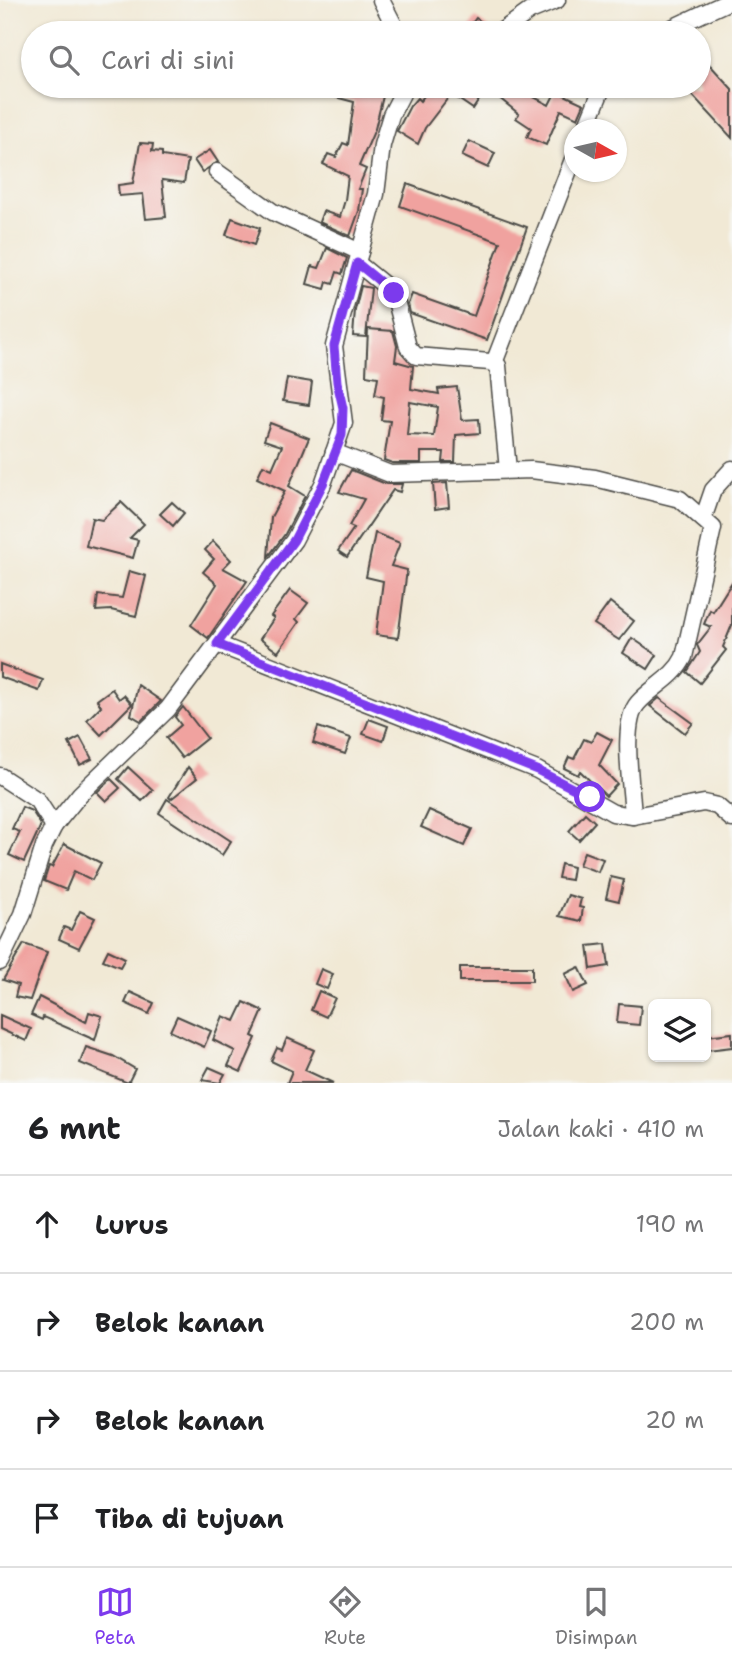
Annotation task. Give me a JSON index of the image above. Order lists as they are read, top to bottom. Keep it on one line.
{"north":"right","page":{"search":"Cari di sini","heading":["6 mnt","Jalan kaki · 410 m"],"list":[["Lurus","190 m"],["Belok kanan","200 m"],["Belok kanan","20 m"],"Tiba di tujuan"],"nav":["Peta","Rute","Disimpan"]}}
